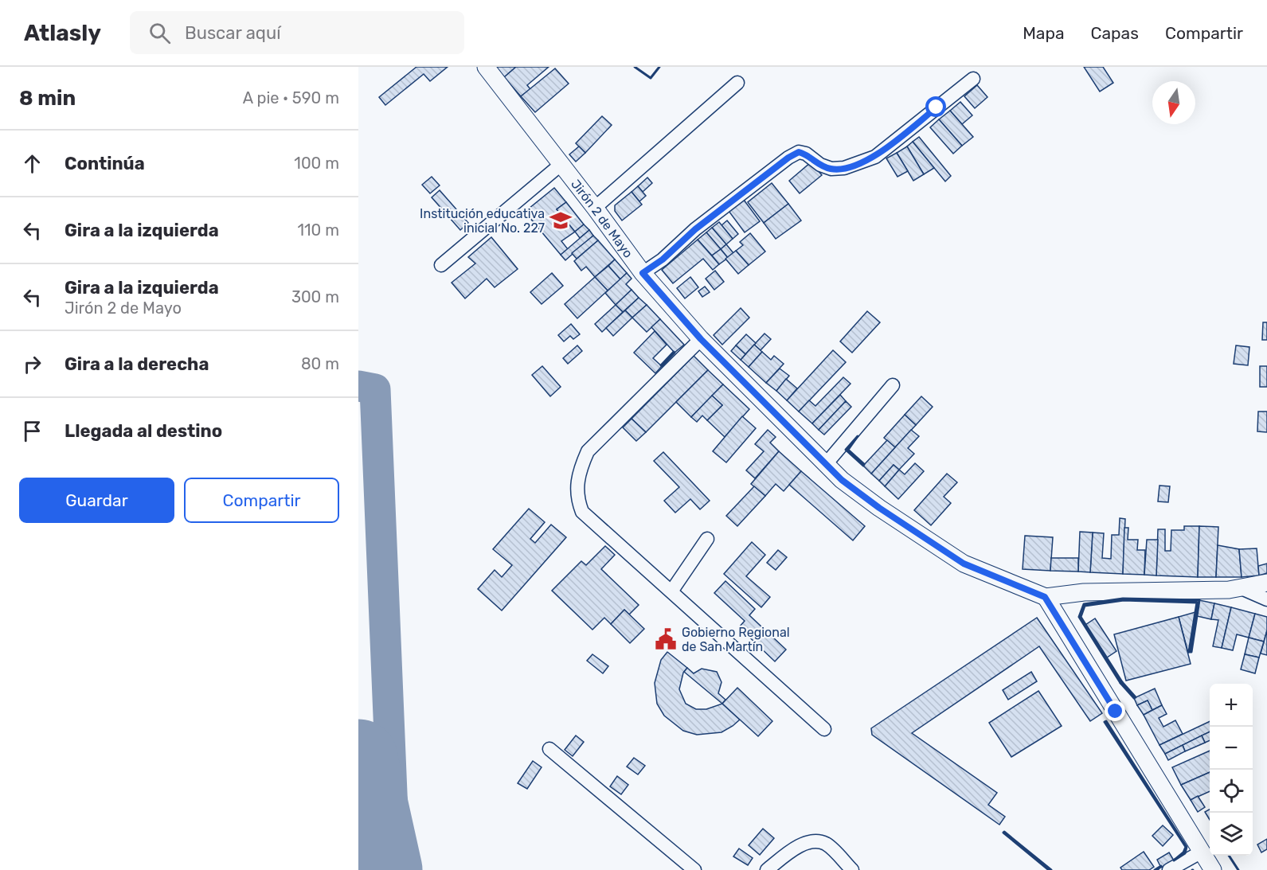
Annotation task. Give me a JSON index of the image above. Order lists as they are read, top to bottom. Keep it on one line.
{"streets":{"main road":["Jirón 2 de Mayo"]},"places":{"school or university":["Institución educativa inicial No. 227"],"public building":["Gobierno Regional de San Martín"]},"north":"bottom","page":{"header":"Atlasly","search":"Buscar aquí","nav":["Mapa","Capas","Compartir"],"heading":["8 min","A pie · 590 m"],"list":[["Continúa","100 m"],["Gira a la izquierda","110 m"],["Gira a la izquierda","Jirón 2 de Mayo","300 m"],["Gira a la derecha","80 m"],"Llegada al destino"],"buttons":["Guardar","Compartir"],"map_buttons":["+","−"]}}
